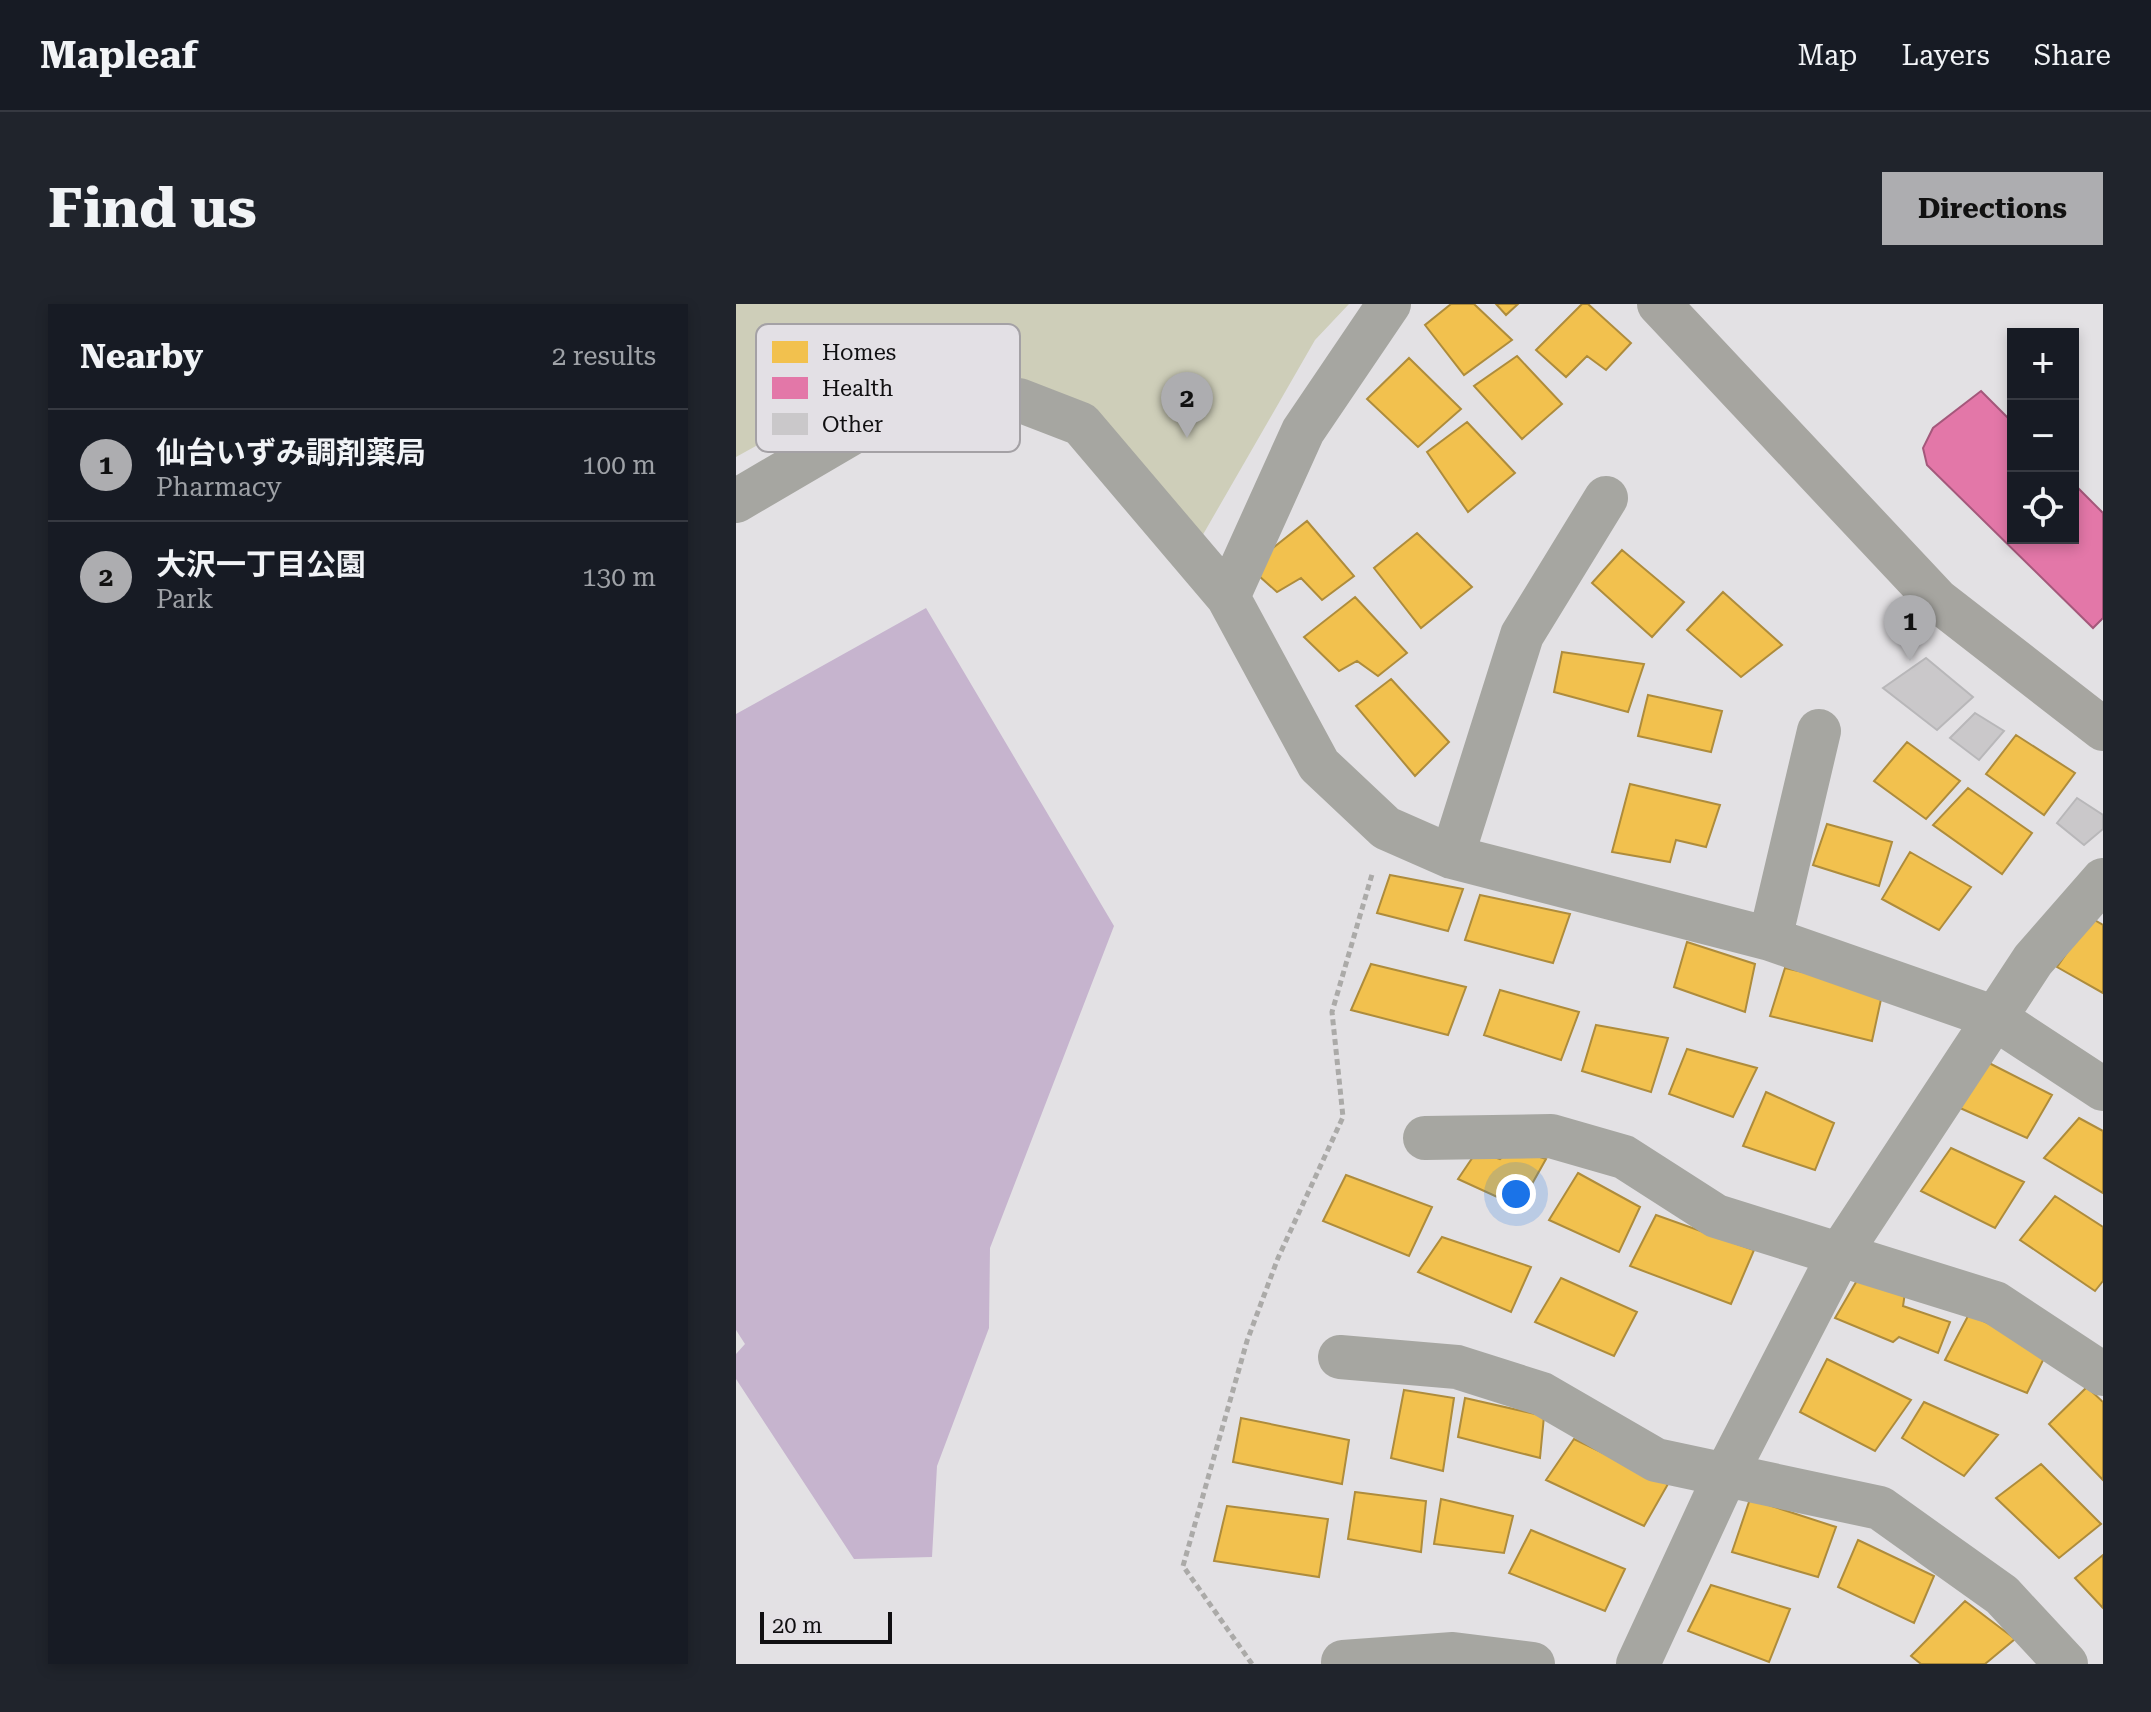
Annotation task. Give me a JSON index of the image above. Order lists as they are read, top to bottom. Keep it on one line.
{"legend":["Homes","Health","Other"],"scale_bar":"20 m","page":{"header":"Mapleaf","nav":["Map","Layers","Share"],"buttons":"Directions","title":"Find us","heading":["Nearby","2 results"],"map_buttons":["+","−"],"pins":["2","1"],"list":[{"mark":"1","name":"仙台いずみ調剤薬局","note":"Pharmacy","value":"100 m"},{"mark":"2","name":"大沢一丁目公園","note":"Park","value":"130 m"}],"scale":"20 m"}}
